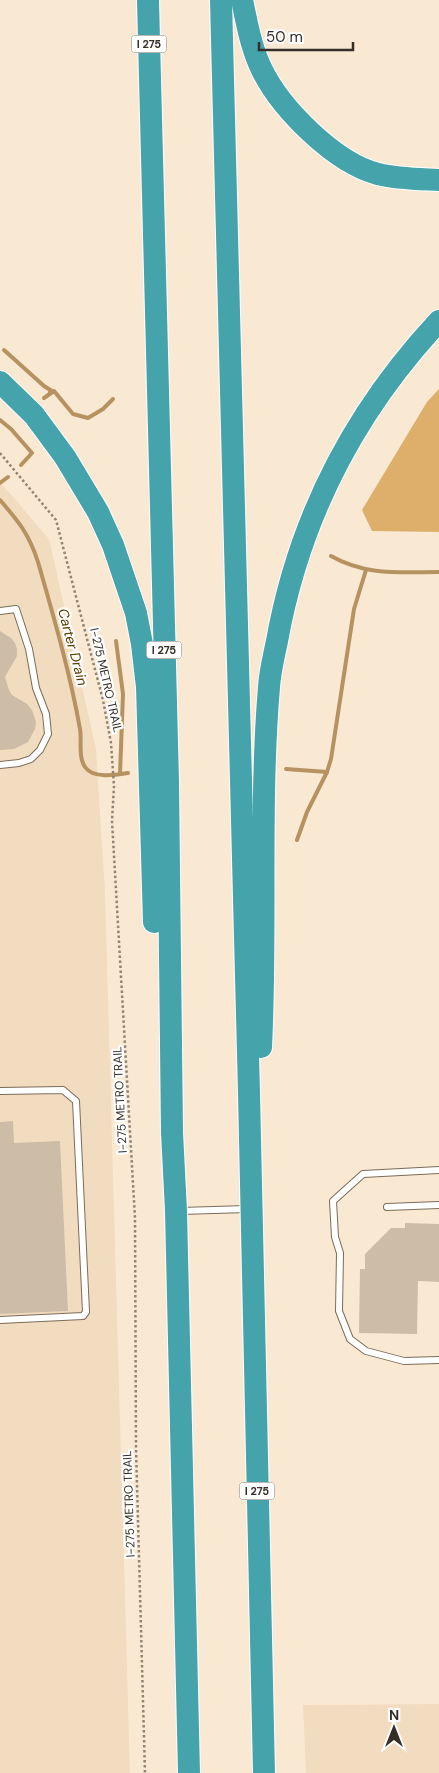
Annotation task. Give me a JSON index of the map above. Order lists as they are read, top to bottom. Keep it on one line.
{"streets":{"highway":["I 275"],"path":["I-275 METRO TRAIL"]},"water":["Carter Drain"],"scale_bar":"50 m","north":"top"}
